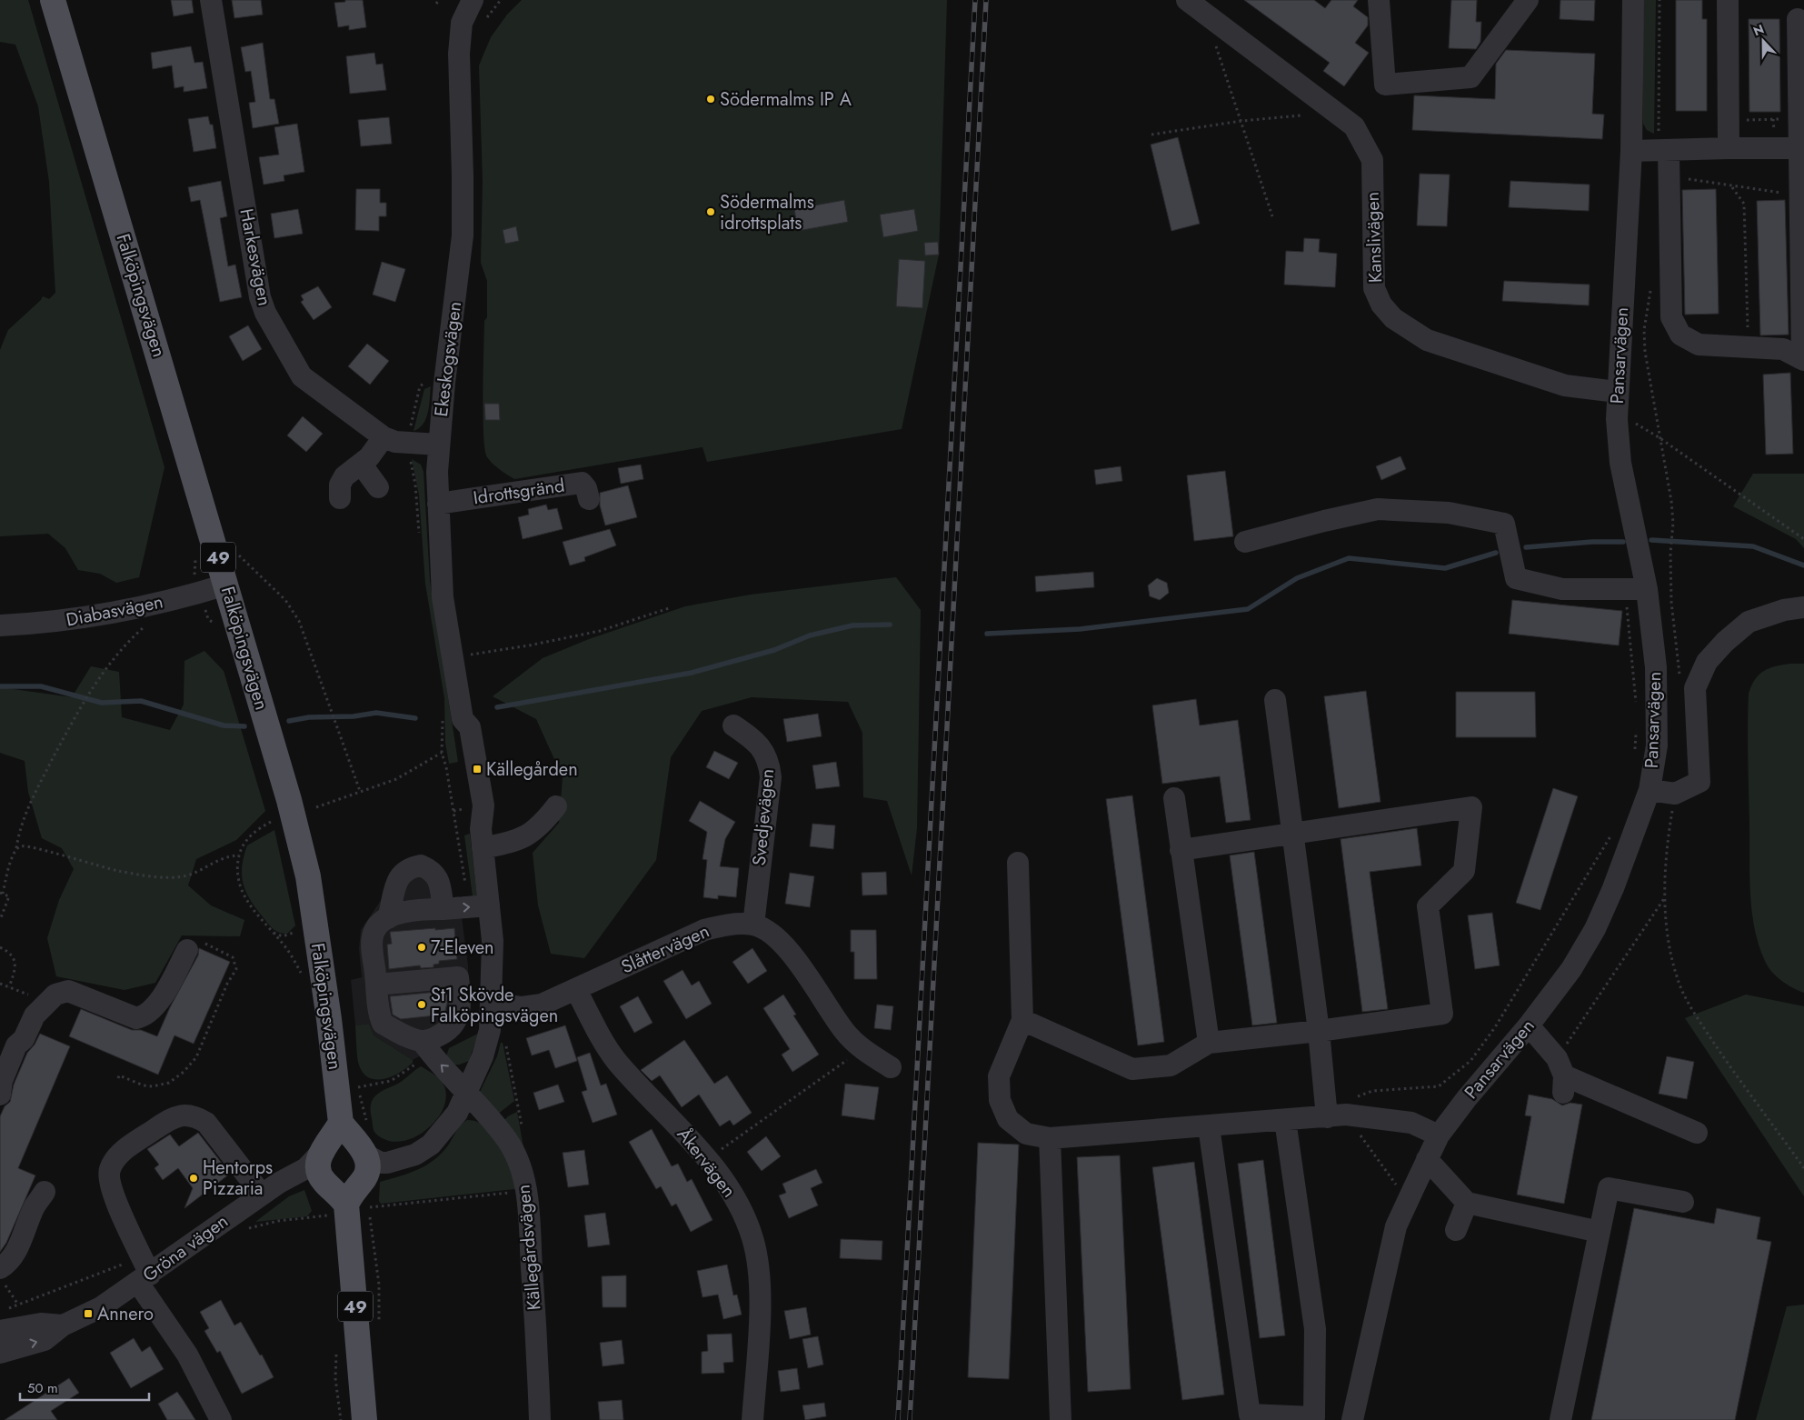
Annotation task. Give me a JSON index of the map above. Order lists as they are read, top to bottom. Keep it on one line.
{"streets":{"main road":["Falköpingsvägen","49"],"street":["Kanslivägen","Harkesvägen","Pansarvägen","Ekeskogsvägen","Idrottsgränd","Diabasvägen","Svedjevägen","Slåttervägen","Åkervägen","Källegårdsvägen","Gröna vägen"]},"crossings":[["Kanslivägen","Pansarvägen"],["Harkesvägen","Ekeskogsvägen"],["Falköpingsvägen","Ekeskogsvägen"],["Falköpingsvägen","49"],["Falköpingsvägen","Diabasvägen"],["Falköpingsvägen","Gröna vägen"],["Ekeskogsvägen","Idrottsgränd"],["Ekeskogsvägen","49"],["Ekeskogsvägen","Slåttervägen"],["Ekeskogsvägen","Källegårdsvägen"],["Ekeskogsvägen","Gröna vägen"],["49","Gröna vägen"],["Svedjevägen","Slåttervägen"],["Slåttervägen","Åkervägen"]],"places":{"other":["Södermalms IP A","Södermalms idrottsplats","7-Eleven","St1 Skövde Falköpingsvägen","Hentorps Pizzaria"],"transit":["Källegården","Annero"]},"scale_bar":"50 m","north":"top"}
